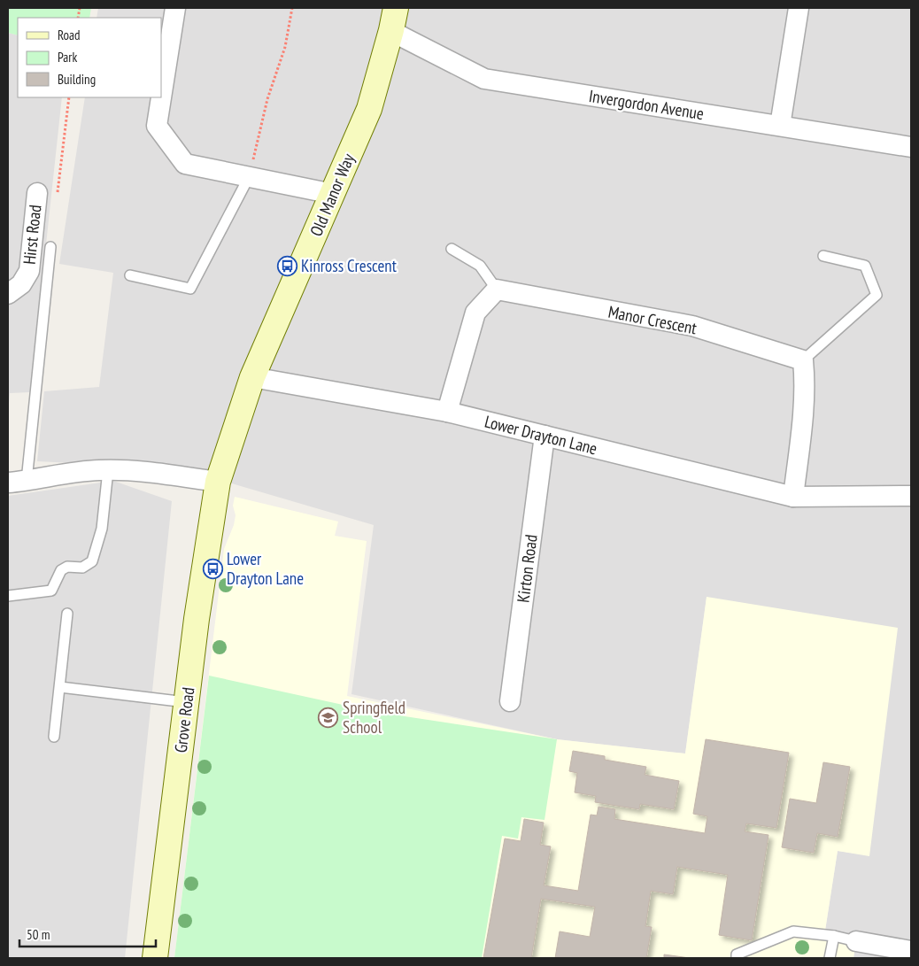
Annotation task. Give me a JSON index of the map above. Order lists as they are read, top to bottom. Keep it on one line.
{"streets":{"street":["Invergordon Avenue","Old Manor Way","Hirst Road","Manor Crescent","Lower Drayton Lane","Kirton Road","Grove Road"]},"crossings":[["Invergordon Avenue","Old Manor Way"],["Old Manor Way","Lower Drayton Lane"],["Lower Drayton Lane","Kirton Road"]],"places":{"bus stop":["Kinross Crescent","Lower Drayton Lane"],"school or university":["Springfield School"]},"legend":["Road","Park","Building"],"scale_bar":"50 m"}
